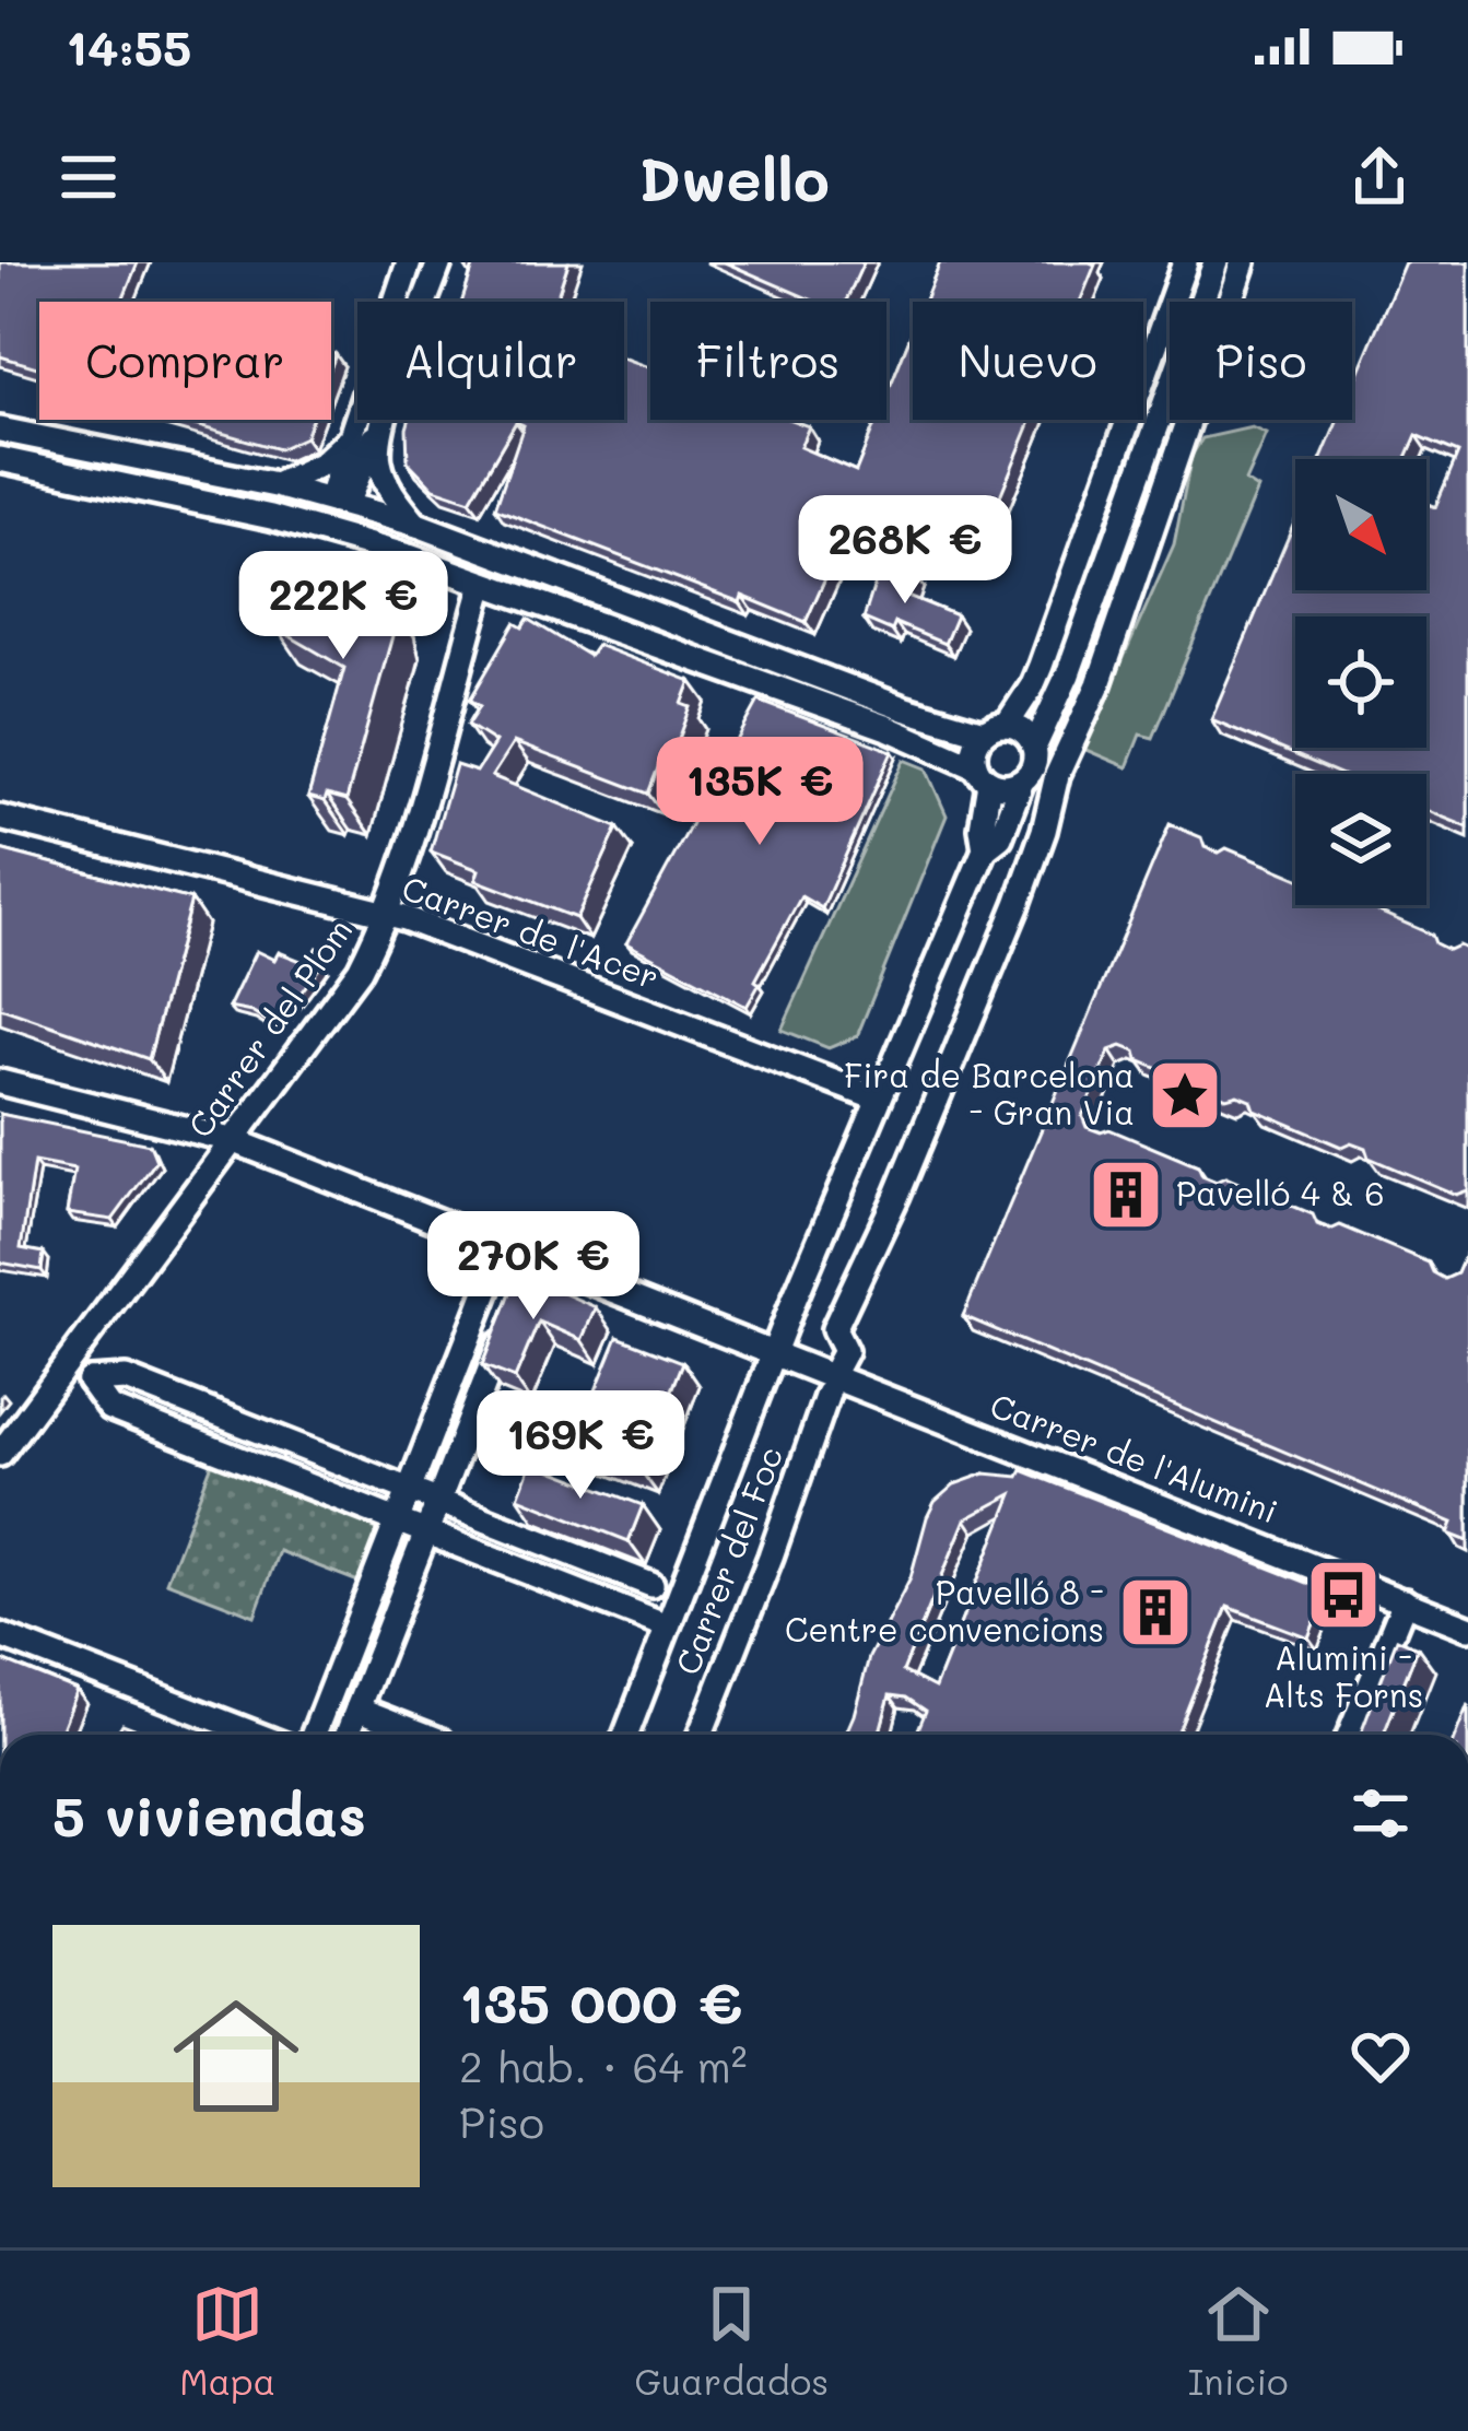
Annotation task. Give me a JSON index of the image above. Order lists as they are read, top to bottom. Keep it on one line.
{"streets":{"street":["Carrer de l'Acer","Carrer del Plom","Carrer de l'Alumini","Carrer del Foc"]},"crossings":[["Carrer de l'Acer","Carrer del Plom"],["Carrer de l'Acer","Carrer del Foc"],["Carrer del Plom","Carrer de l'Alumini"],["Carrer de l'Alumini","Carrer del Foc"]],"places":{"place":["Fira de Barcelona - Gran Via"],"building":["Pavelló 4 & 6","Pavelló 8 - Centre convencions"],"bus stop":["Alumini - Alts Forns"]},"north":"bottom right","page":{"status":"14:55","header":"Dwello","chip":["Comprar","Alquilar","Filtros","Nuevo","Piso"],"price":["268K €","222K €","135K €","270K €","169K €"],"heading":"5 viviendas","list":[{"name":"135 000 €","note":"2 hab. · 64 m² · Piso"}],"tabs":["Mapa","Guardados","Inicio"]}}
